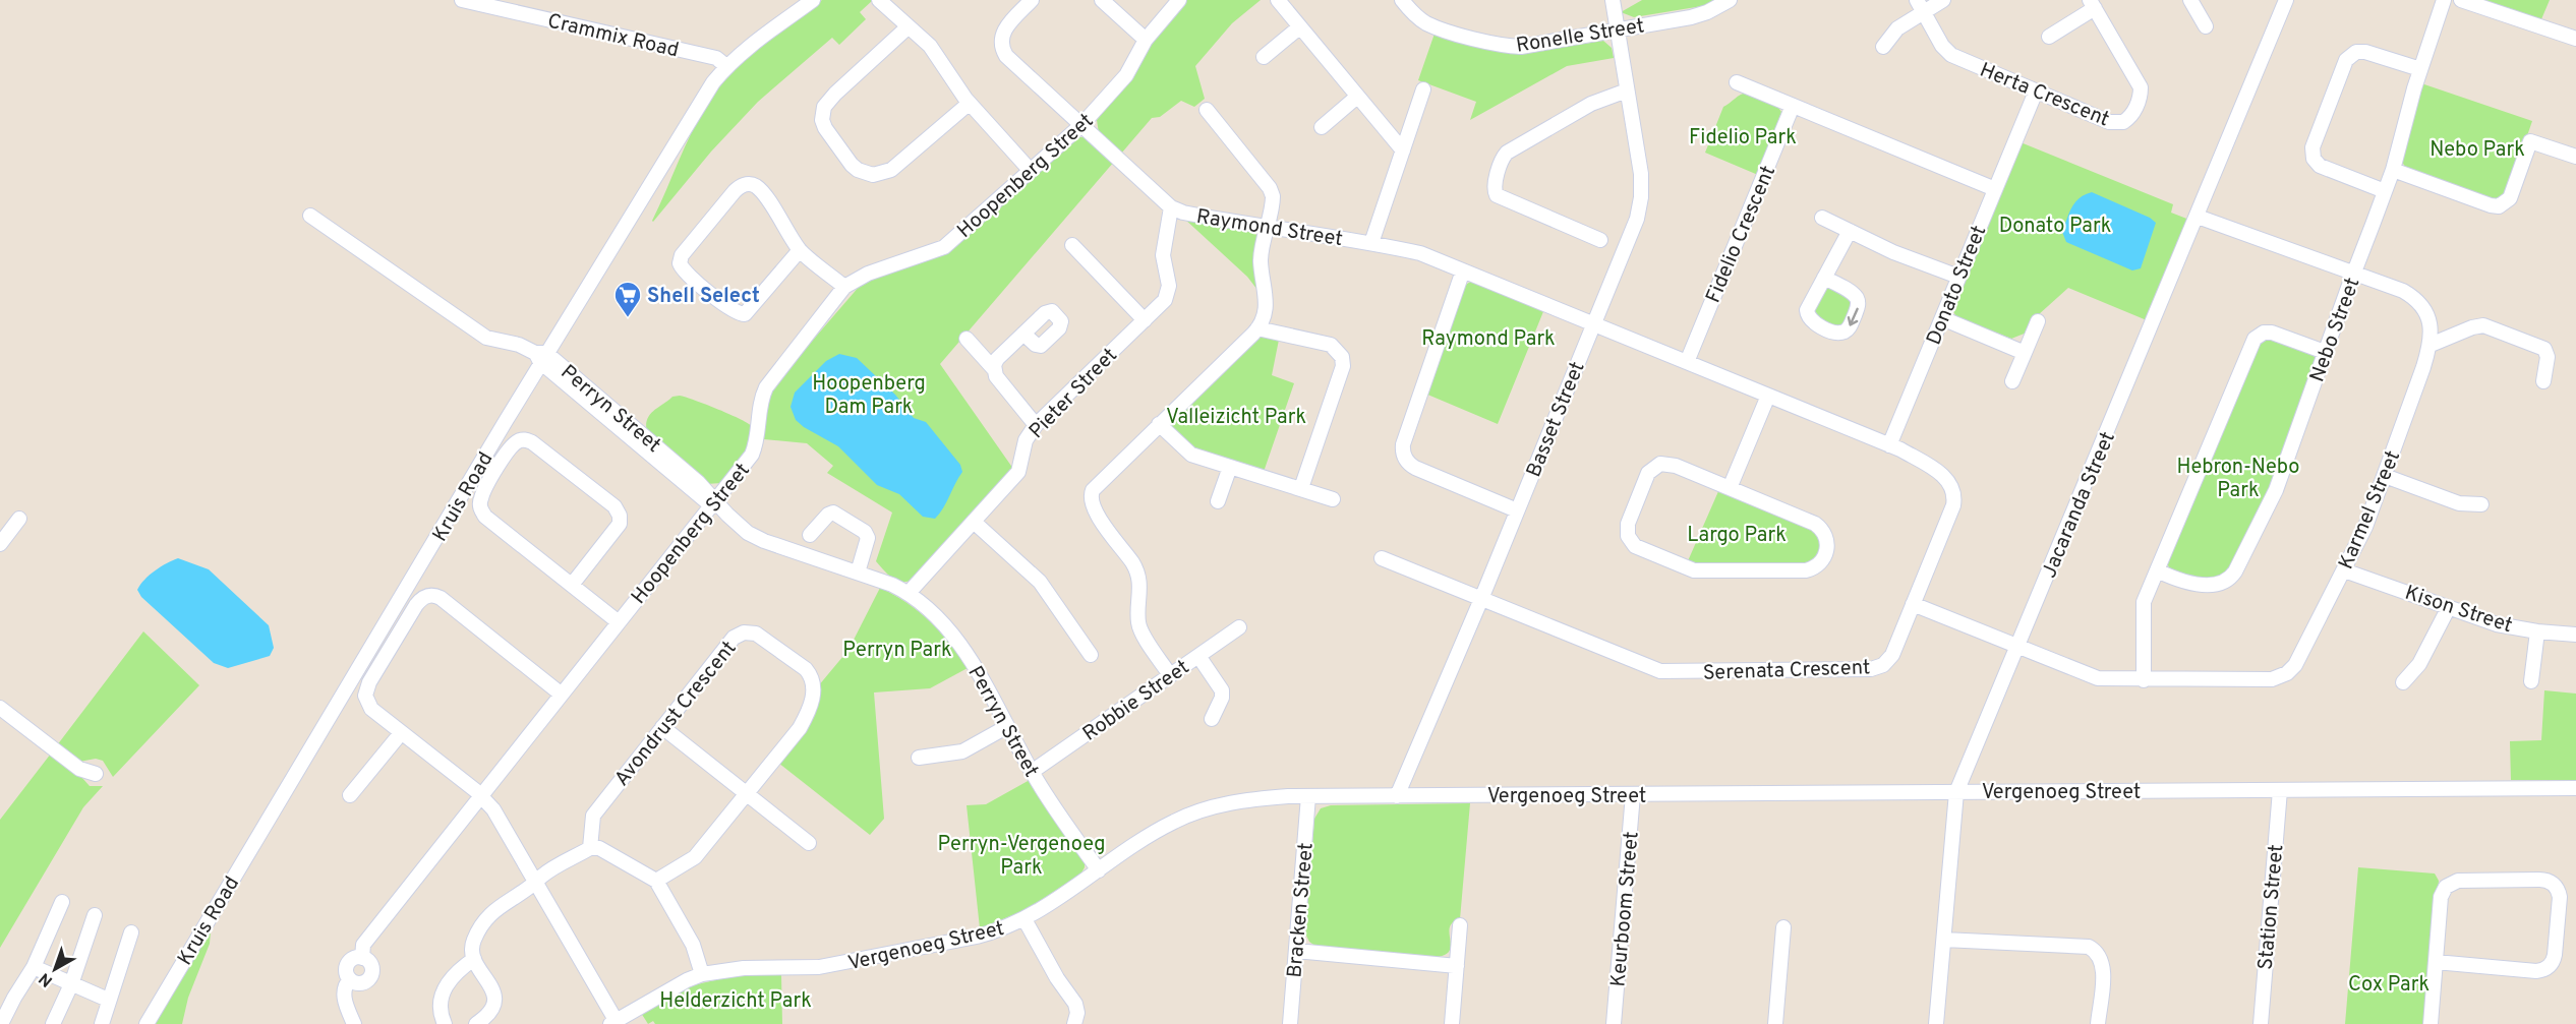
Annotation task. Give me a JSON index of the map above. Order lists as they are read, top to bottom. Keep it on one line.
{"streets":{"street":["Crammix Road","Ronelle Street","Herta Crescent","Hoopenberg Street","Raymond Street","Fidelio Crescent","Donato Street","Nebo Street","Pieter Street","Perryn Street","Basset Street","Kruis Road","Jacaranda Street","Karmel Street","Kison Street","Serenata Crescent","Robbie Street","Avondrust Crescent","Vergenoeg Street","Station Street","Keurboom Street","Bracken Street"]},"crossings":[["Crammix Road","Kruis Road"],["Ronelle Street","Basset Street"],["Herta Crescent","Donato Street"],["Hoopenberg Street","Raymond Street"],["Hoopenberg Street","Perryn Street"],["Raymond Street","Pieter Street"],["Raymond Street","Basset Street"],["Raymond Street","Serenata Crescent"],["Fidelio Crescent","Serenata Crescent"],["Donato Street","Serenata Crescent"],["Nebo Street","Karmel Street"],["Pieter Street","Perryn Street"],["Perryn Street","Kruis Road"],["Perryn Street","Robbie Street"],["Perryn Street","Vergenoeg Street"],["Basset Street","Serenata Crescent"],["Basset Street","Vergenoeg Street"],["Jacaranda Street","Karmel Street"],["Jacaranda Street","Vergenoeg Street"],["Karmel Street","Kison Street"],["Karmel Street","Serenata Crescent"],["Vergenoeg Street","Station Street"],["Vergenoeg Street","Keurboom Street"],["Vergenoeg Street","Bracken Street"]],"parks":["Fidelio Park","Nebo Park","Donato Park","Raymond Park","Hoopenberg Dam Park","Valleizicht Park","Hebron-Nebo Park","Largo Park","Perryn Park","Perryn-Vergenoeg Park","Cox Park","Helderzicht Park"],"places":{"supermarket":["Shell Select"]},"north":"bottom left"}
